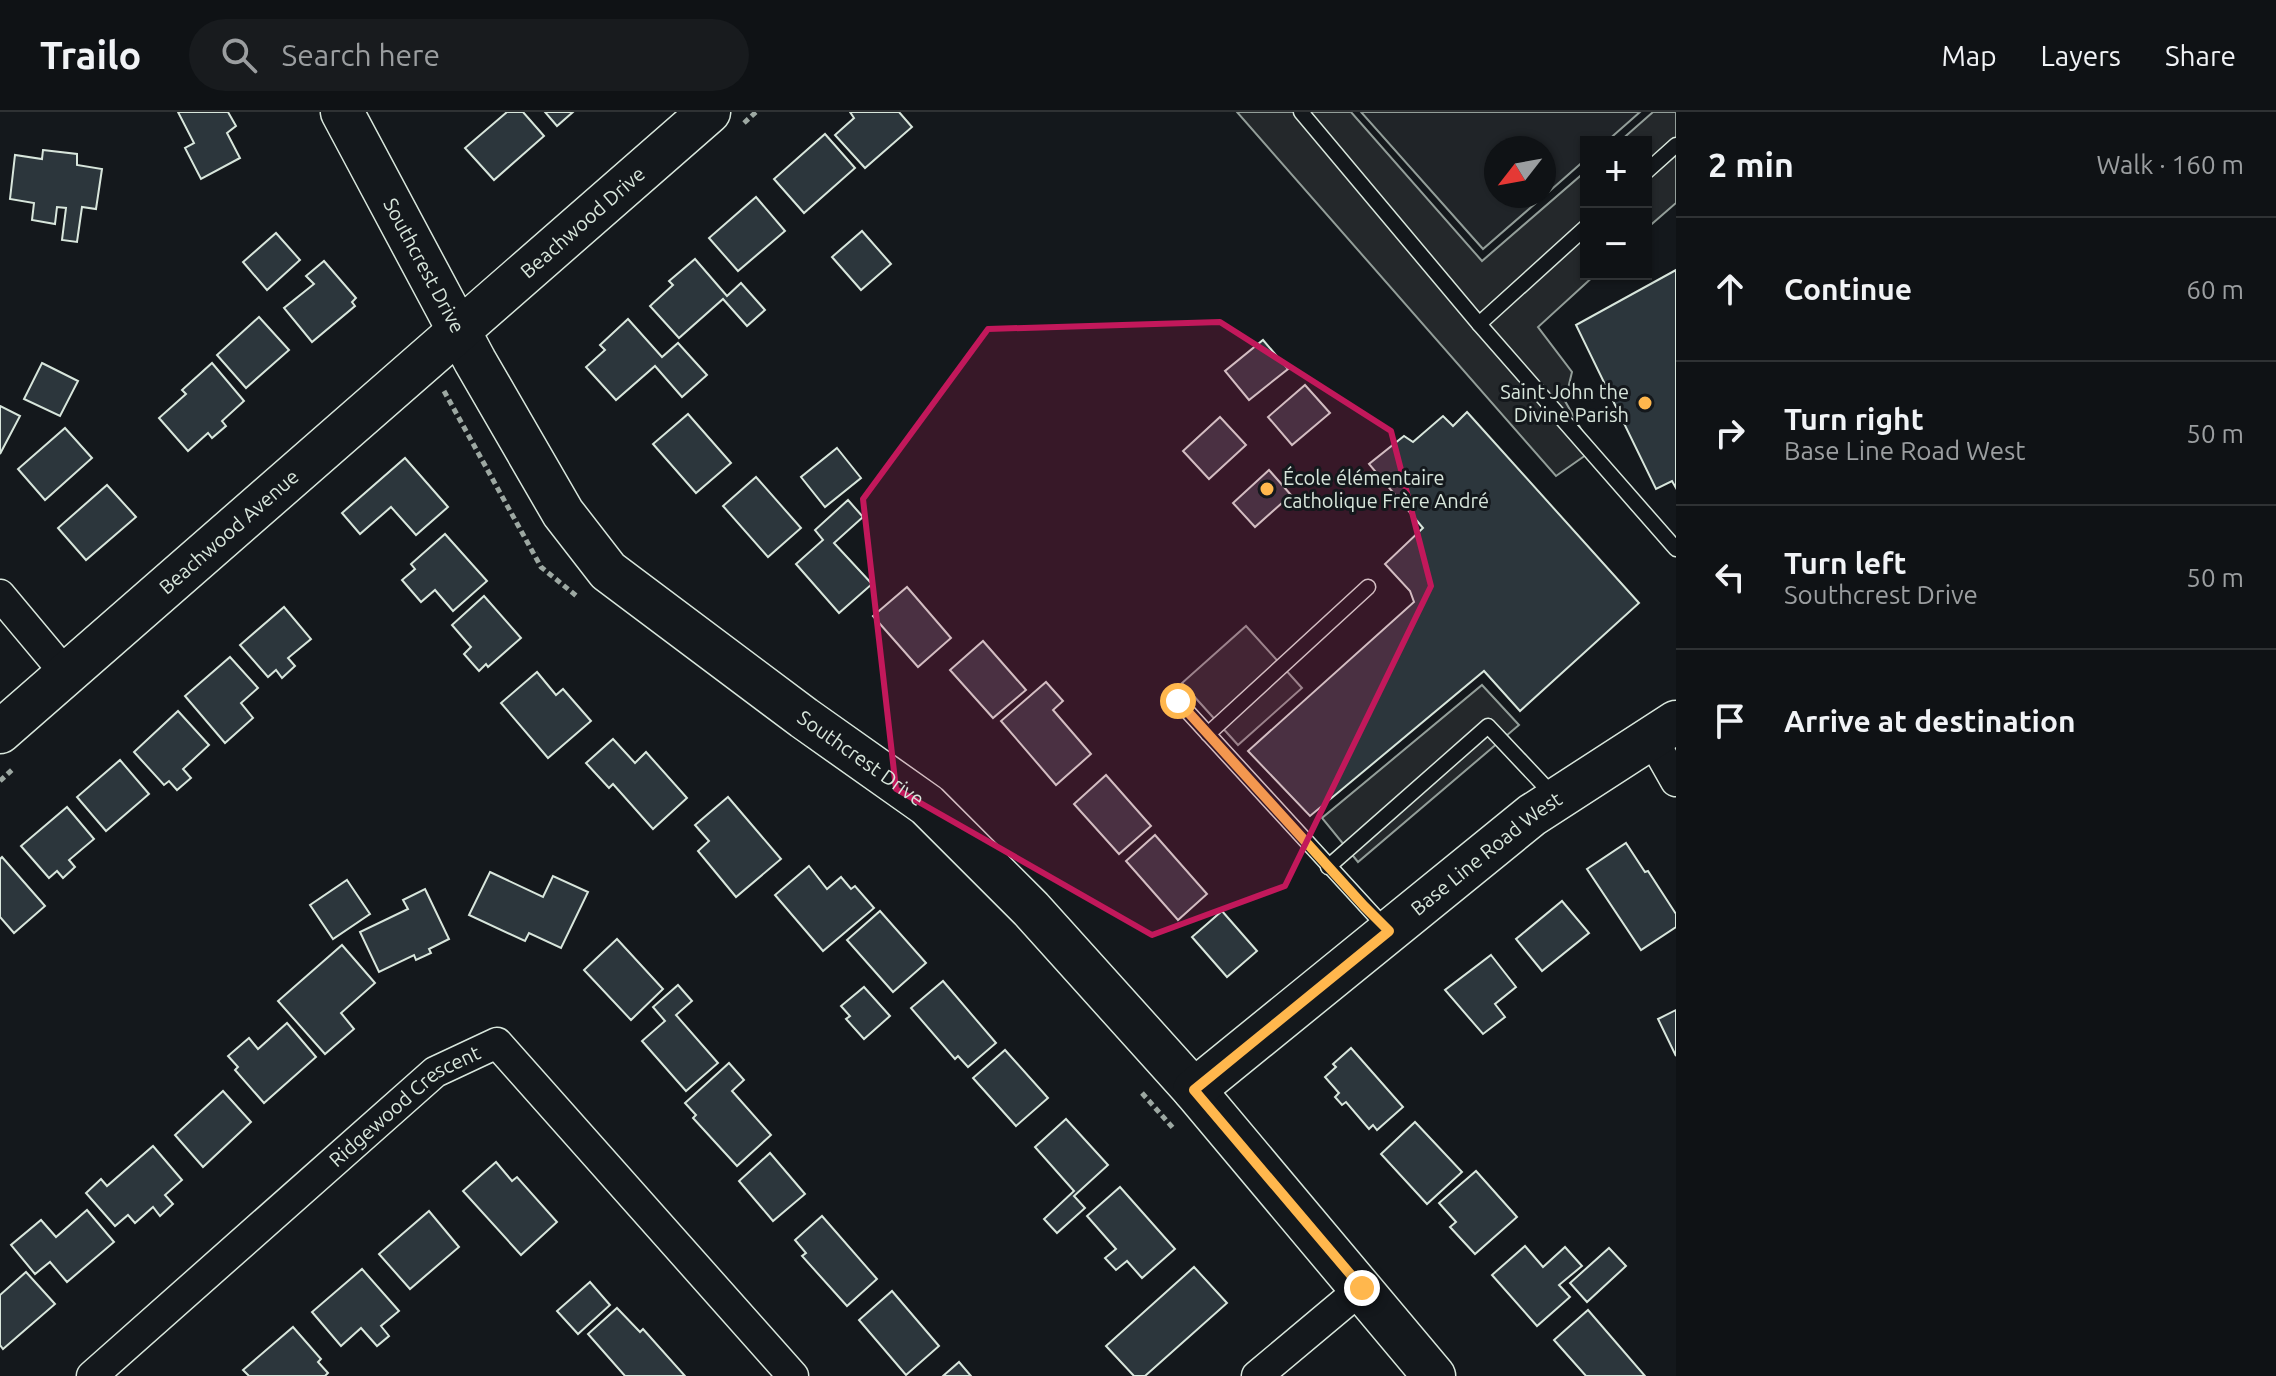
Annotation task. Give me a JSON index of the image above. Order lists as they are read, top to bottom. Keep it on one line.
{"streets":{"street":["Beachwood Drive","Southcrest Drive","Beachwood Avenue","Base Line Road West","Ridgewood Crescent"]},"crossings":[["Beachwood Drive","Southcrest Drive"],["Beachwood Drive","Beachwood Avenue"],["Southcrest Drive","Beachwood Avenue"],["Southcrest Drive","Base Line Road West"]],"places":["Saint John the Divine Parish","École élémentaire catholique Frère André"],"north":"bottom left","page":{"header":"Trailo","search":"Search here","nav":["Map","Layers","Share"],"heading":["2 min","Walk · 160 m"],"map_buttons":["+","−"],"list":[["Continue","60 m"],["Turn right","Base Line Road West","50 m"],["Turn left","Southcrest Drive","50 m"],"Arrive at destination"]}}
